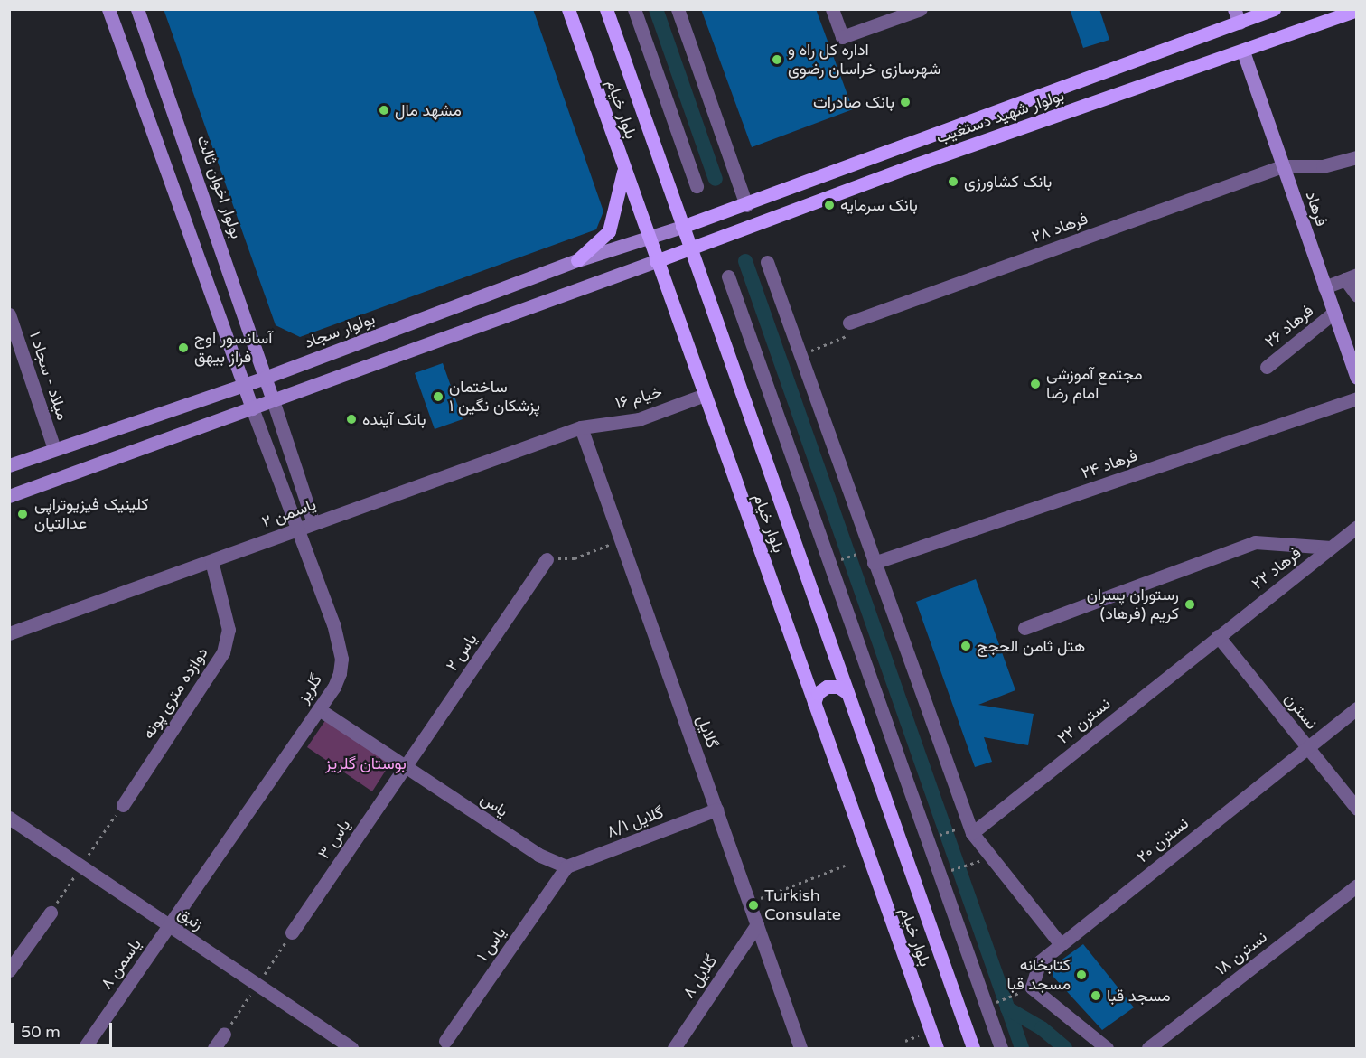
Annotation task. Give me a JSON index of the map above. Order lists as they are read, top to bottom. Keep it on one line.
{"streets":{"main road":["بلوار خیام","بولوار شهید دستغیب","بولوار اخوان ثالث","فرهاد","بولوار سجاد"],"street":["فرهاد ۲۸","فرهاد ۲۶","میلاد - سجاد ۱","خیام ۱۶","فرهاد ۲۴","یاسمن ۲","فرهاد ۲۲","یاس ۲","گلریز","دوازده متری پونه","نسترن","نسترن ۲۲","گلایل","یاس","گلایل ۸/۱","یاس ۳","نسترن ۲۰","زنبق","یاس ۱","نسترن ۱۸","یاسمن ۸","گلایل ۸"]},"crossings":[["بلوار خیام","بولوار شهید دستغیب"],["بلوار خیام","بولوار سجاد"],["بلوار خیام","خیام ۱۶"],["بولوار شهید دستغیب","فرهاد"],["بولوار شهید دستغیب","بولوار سجاد"],["بولوار اخوان ثالث","بولوار سجاد"],["فرهاد","فرهاد ۲۸"],["فرهاد","فرهاد ۲۶"],["بولوار سجاد","میلاد - سجاد ۱"],["خیام ۱۶","یاسمن ۲"],["خیام ۱۶","گلایل"],["یاسمن ۲","گلریز"],["یاسمن ۲","دوازده متری پونه"],["یاسمن ۲","گلایل"],["فرهاد ۲۲","نسترن"],["فرهاد ۲۲","نسترن ۲۲"],["یاس ۲","یاس"],["یاس ۲","یاس ۳"],["گلریز","یاس"],["گلریز","زنبق"],["گلریز","یاسمن ۸"],["نسترن","نسترن ۲۲"],["نسترن","نسترن ۲۰"],["گلایل","گلایل ۸/۱"],["گلایل","گلایل ۸"],["یاس","گلایل ۸/۱"],["یاس","یاس ۳"],["یاس","یاس ۱"],["گلایل ۸/۱","یاس ۱"],["زنبق","یاسمن ۸"]],"parks":["بوستان گلریز"],"places":["اداره کل راه و شهرسازی خراسان رضوی","بانک صادرات","مشهد مال","بانک کشاورزی","بانک سرمایه","آسانسور اوج فراز بیهق","مجتمع آموزشی امام رضا","ساختمان پزشکان نگین ۱","بانک آینده","کلینیک فیزیوتراپی عدالتیان","رستوران پسران کریم (فرهاد)","هتل ثامن الحجج","Turkish Consulate","کتابخانه مسجد قبا","مسجد قبا"],"scale_bar":"50 m"}
